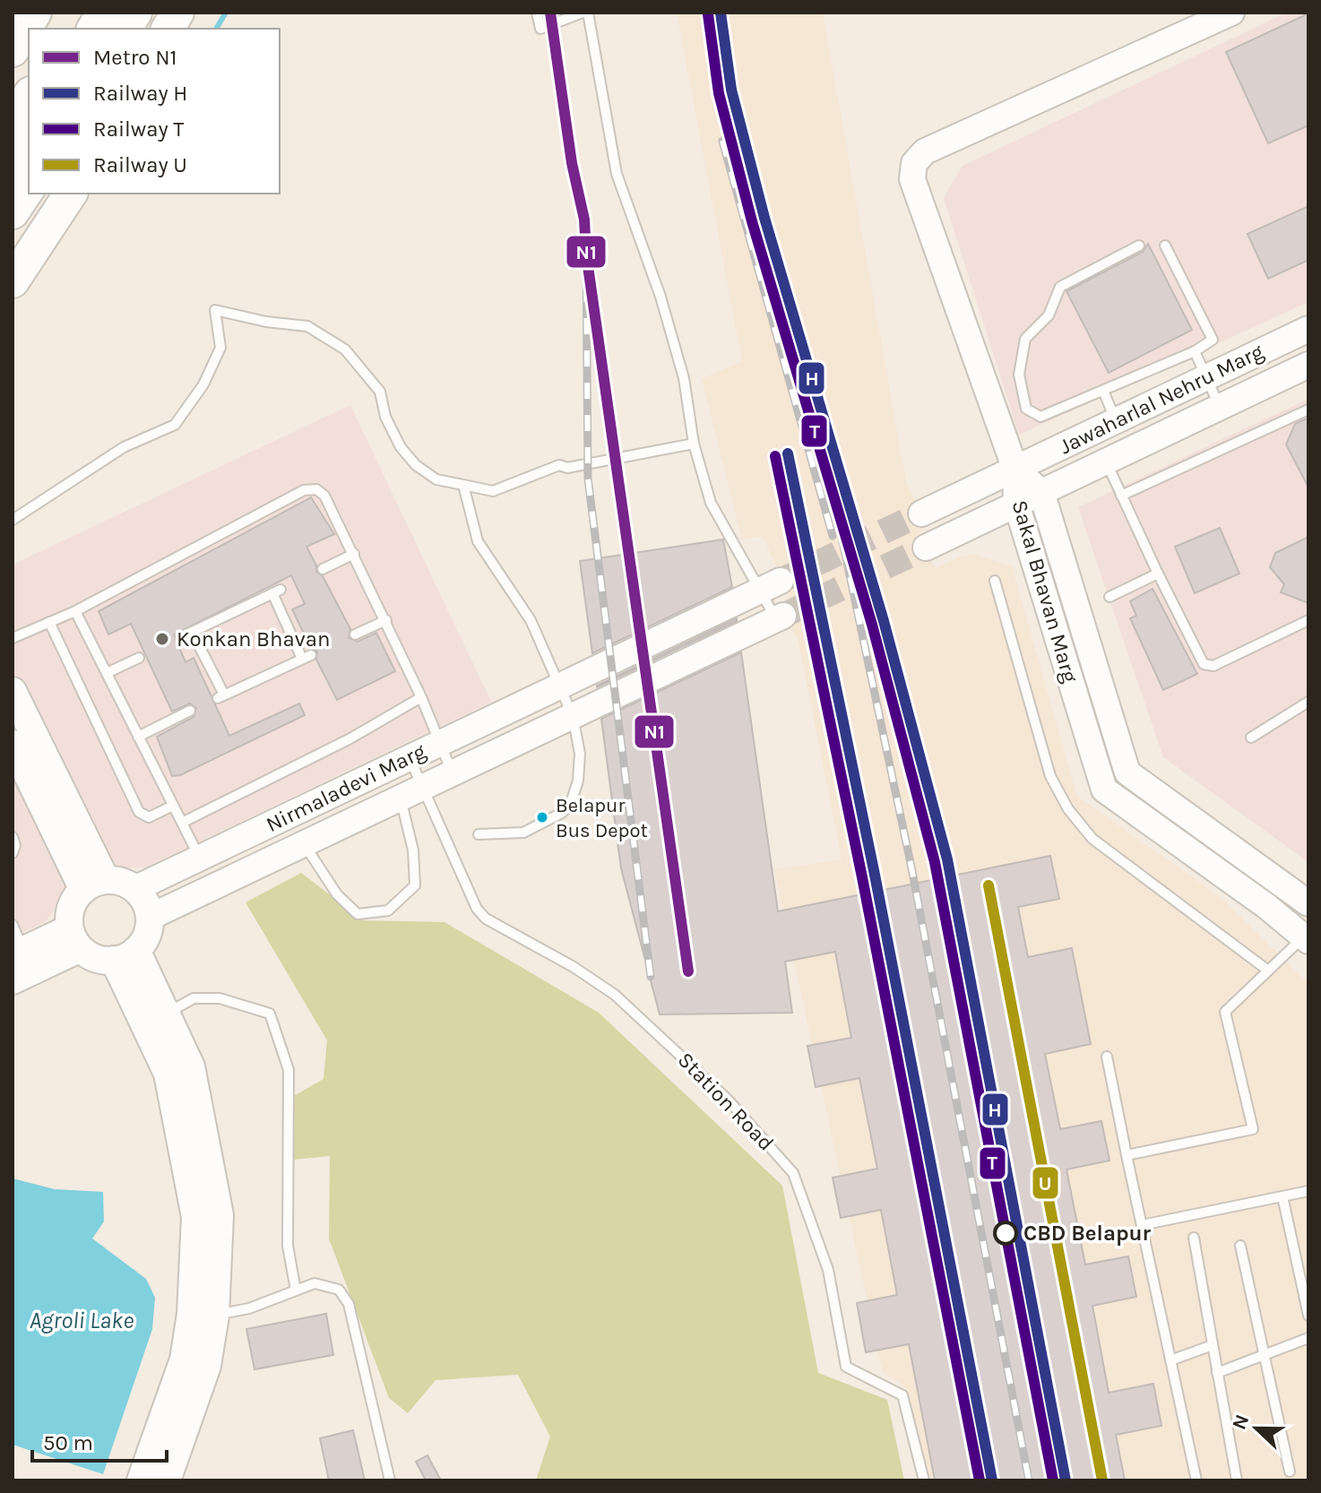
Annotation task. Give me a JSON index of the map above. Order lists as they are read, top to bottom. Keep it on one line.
{"streets":{"main road":["Jawaharlal Nehru Marg","Sakal Bhavan Marg","Nirmaladevi Marg"],"lane":["Station Road"]},"crossings":[["Jawaharlal Nehru Marg","Sakal Bhavan Marg"],["Nirmaladevi Marg","Station Road"]],"water":["Agroli Lake"],"places":["Konkan Bhavan","Belapur Bus Depot","CBD Belapur"],"lines":["metro line N1","rail line H","rail line T","rail line U"],"legend":["Metro N1","Railway H","Railway T","Railway U"],"scale_bar":"50 m","north":"left"}
